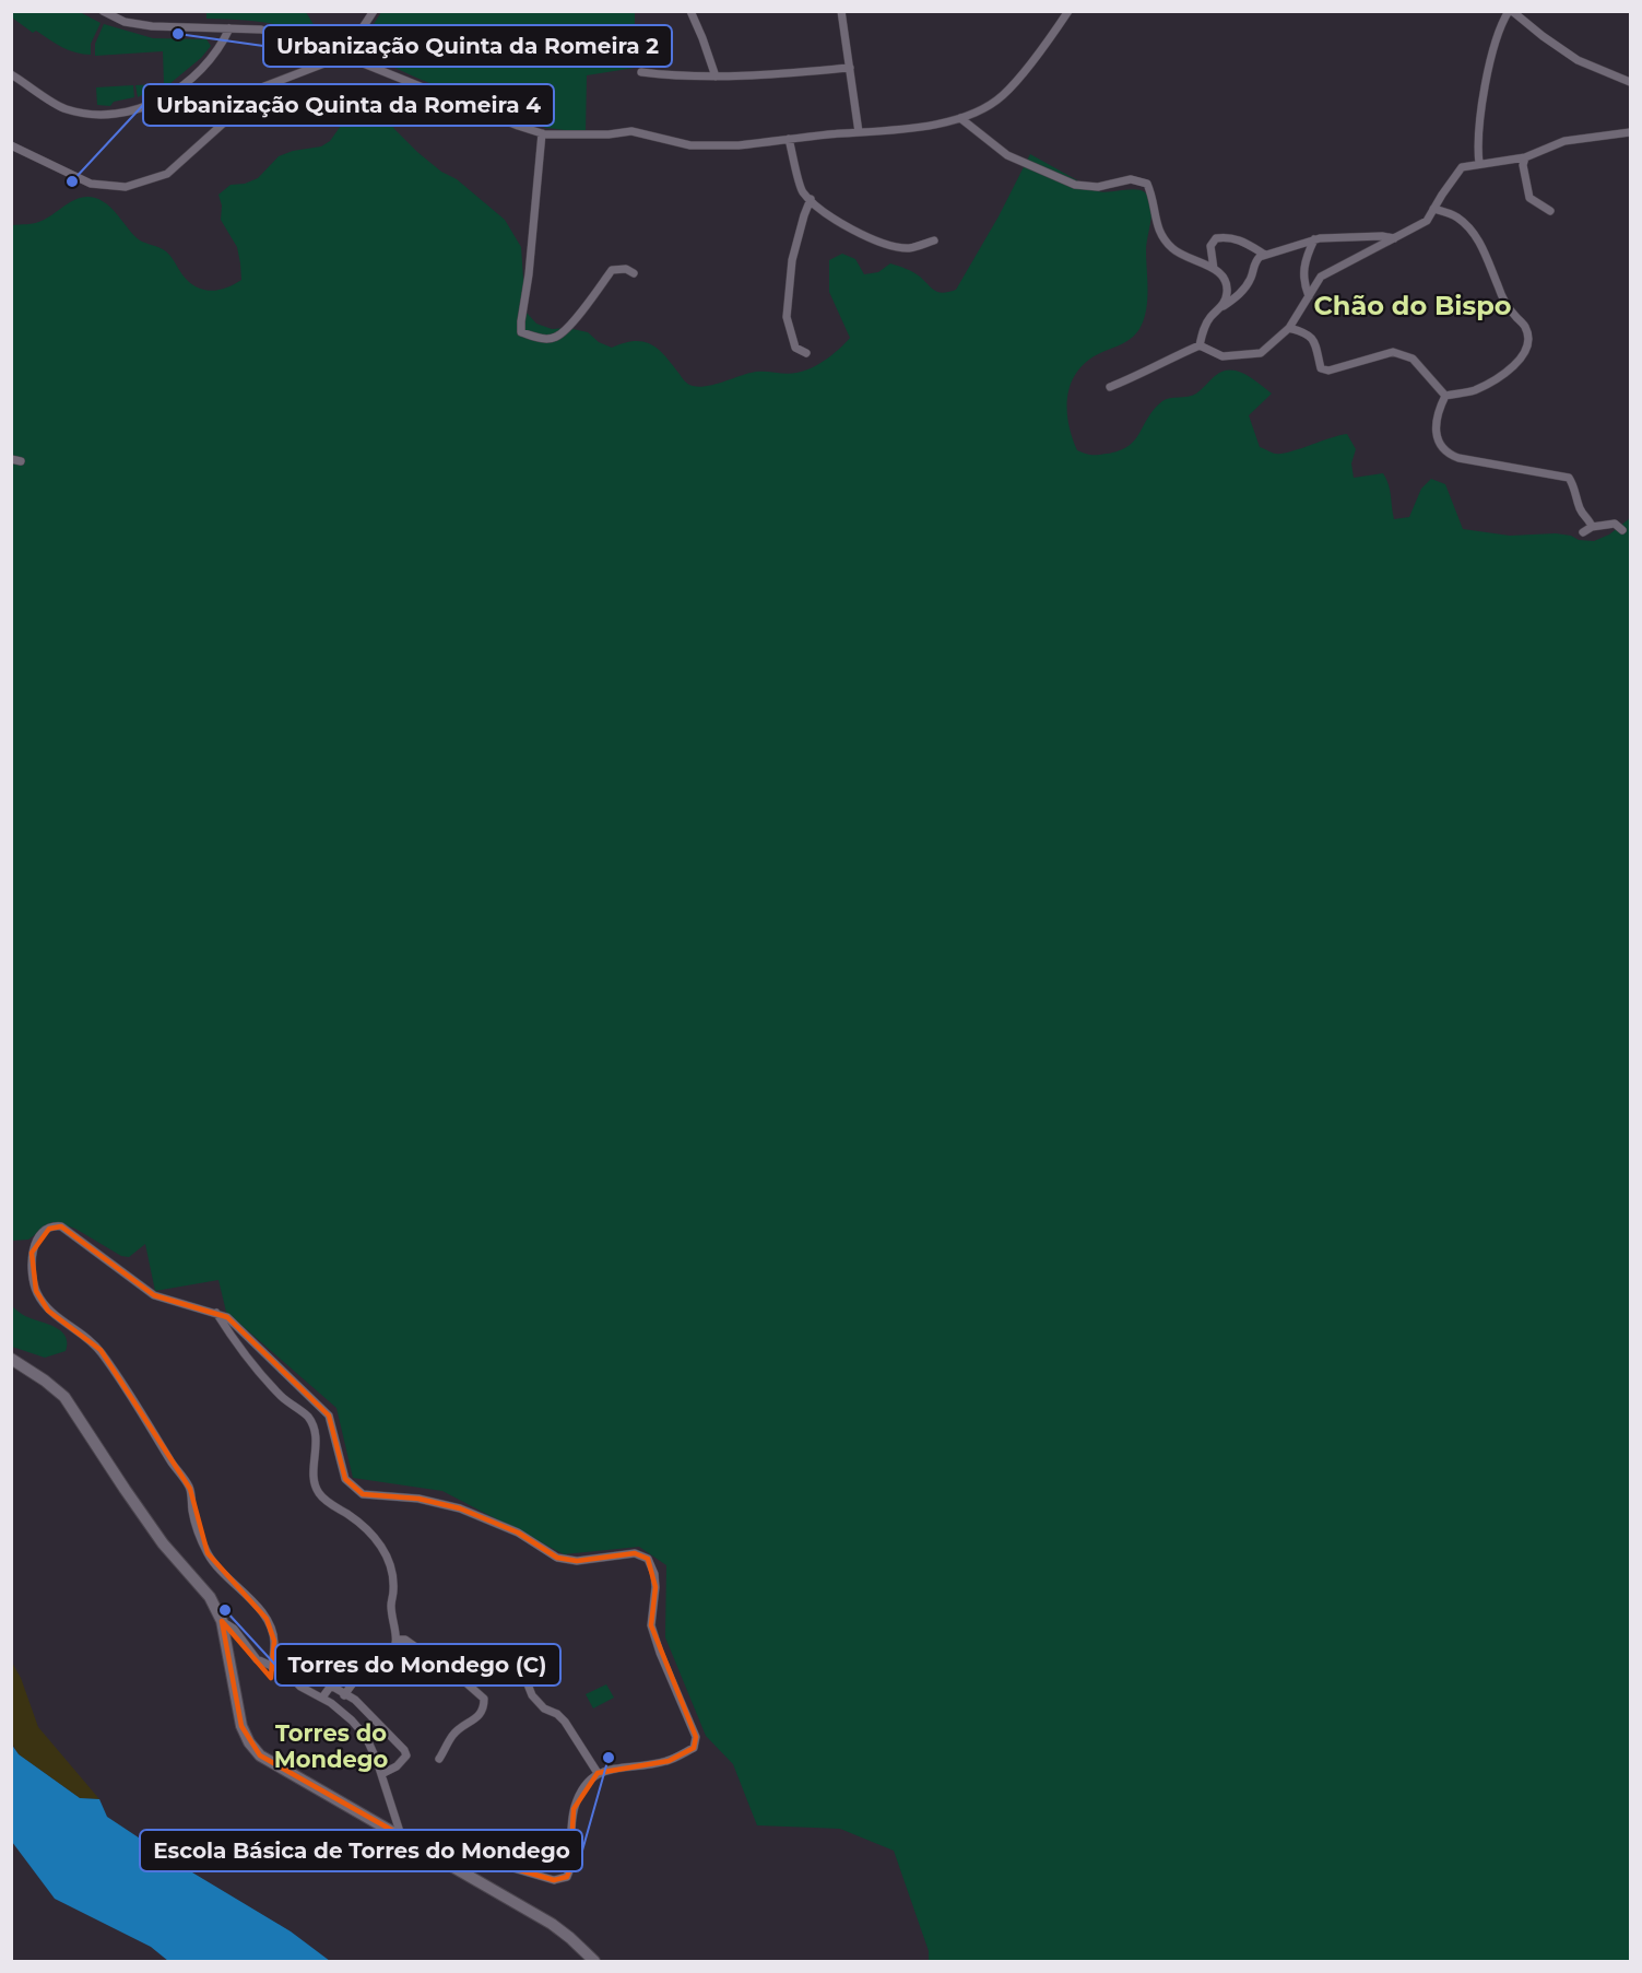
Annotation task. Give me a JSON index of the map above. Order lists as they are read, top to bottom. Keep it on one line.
{"districts":["Chão do Bispo","Torres do Mondego"],"places":["Urbanização Quinta da Romeira 2","Urbanização Quinta da Romeira 4","Torres do Mondego (C)","Escola Básica de Torres do Mondego"]}
